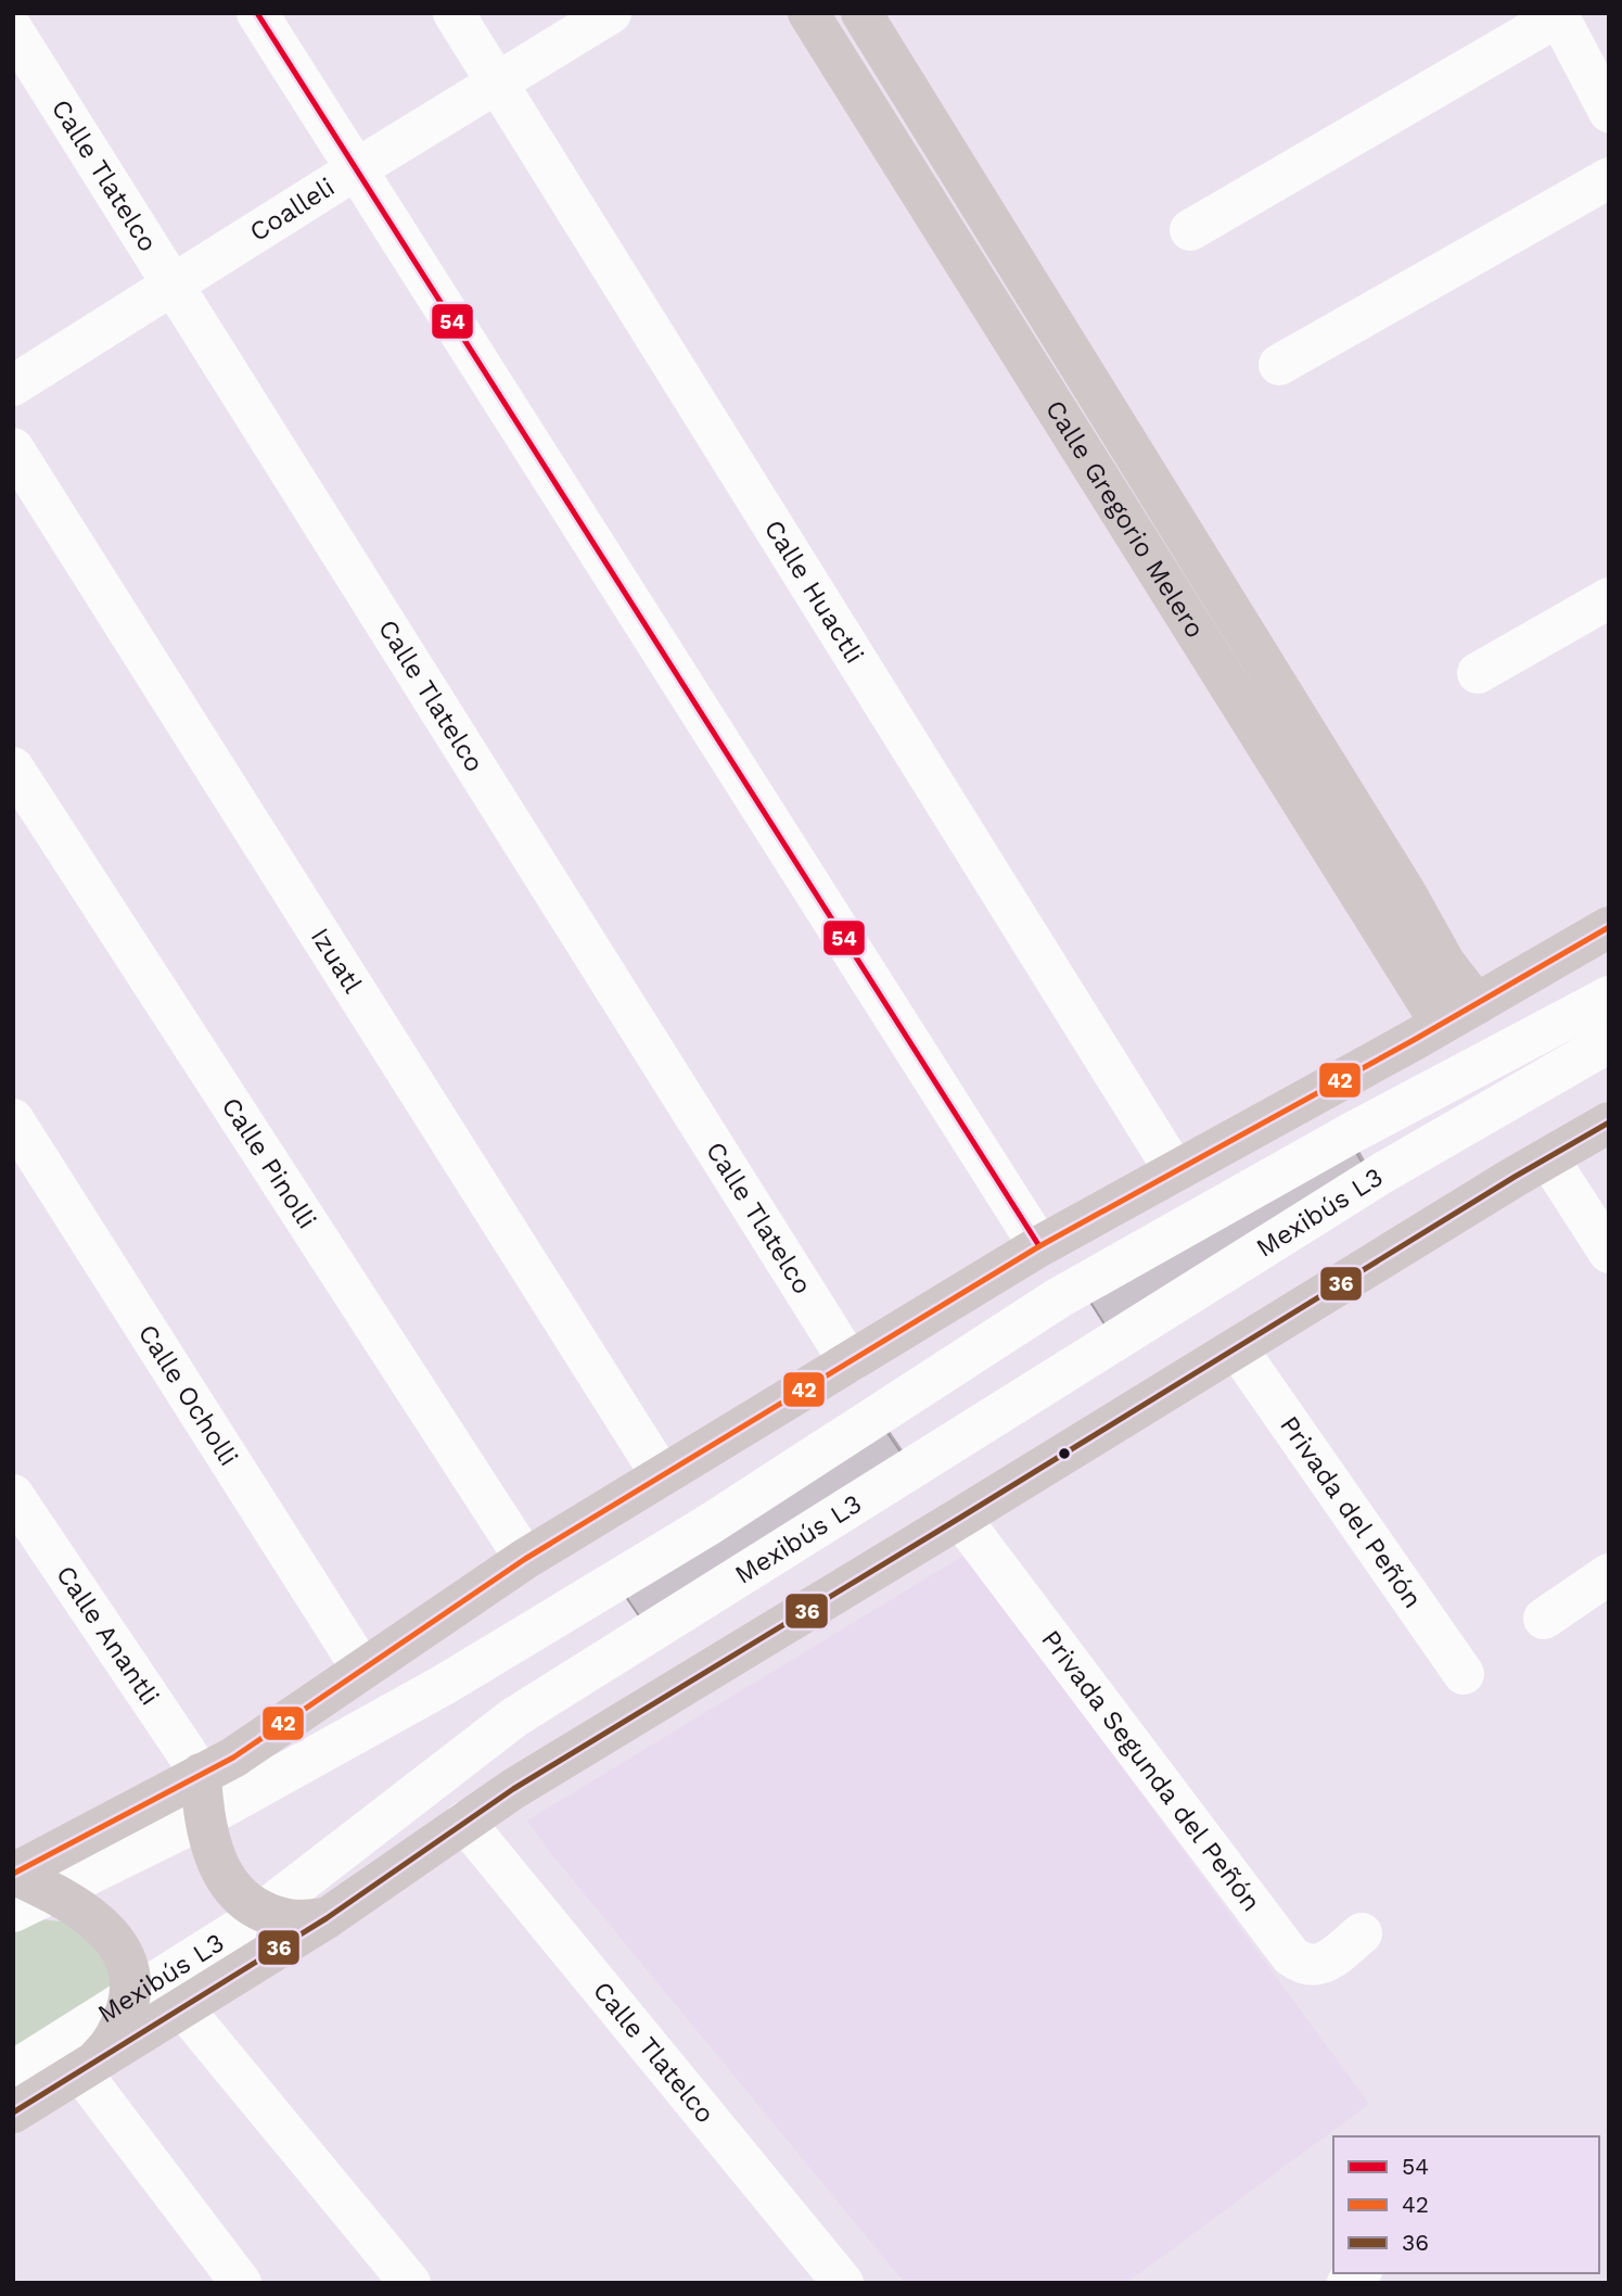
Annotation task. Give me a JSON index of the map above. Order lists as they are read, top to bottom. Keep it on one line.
{"streets":{"main road":["Calle Gregorio Melero"],"street":["Calle Tlatelco","Coalleli","Calle Huactli","Izuatl","Calle Pinolli","Mexibús L3","Calle Ocholli","Privada del Peñón","Calle Anantli","Privada Segunda del Peñón"]},"crossings":[["Calle Tlatelco","Coalleli"],["Coalleli","Calle Huactli"]],"lines":["transit line 54","transit line 42","transit line 36"],"legend":["54","42","36"]}
